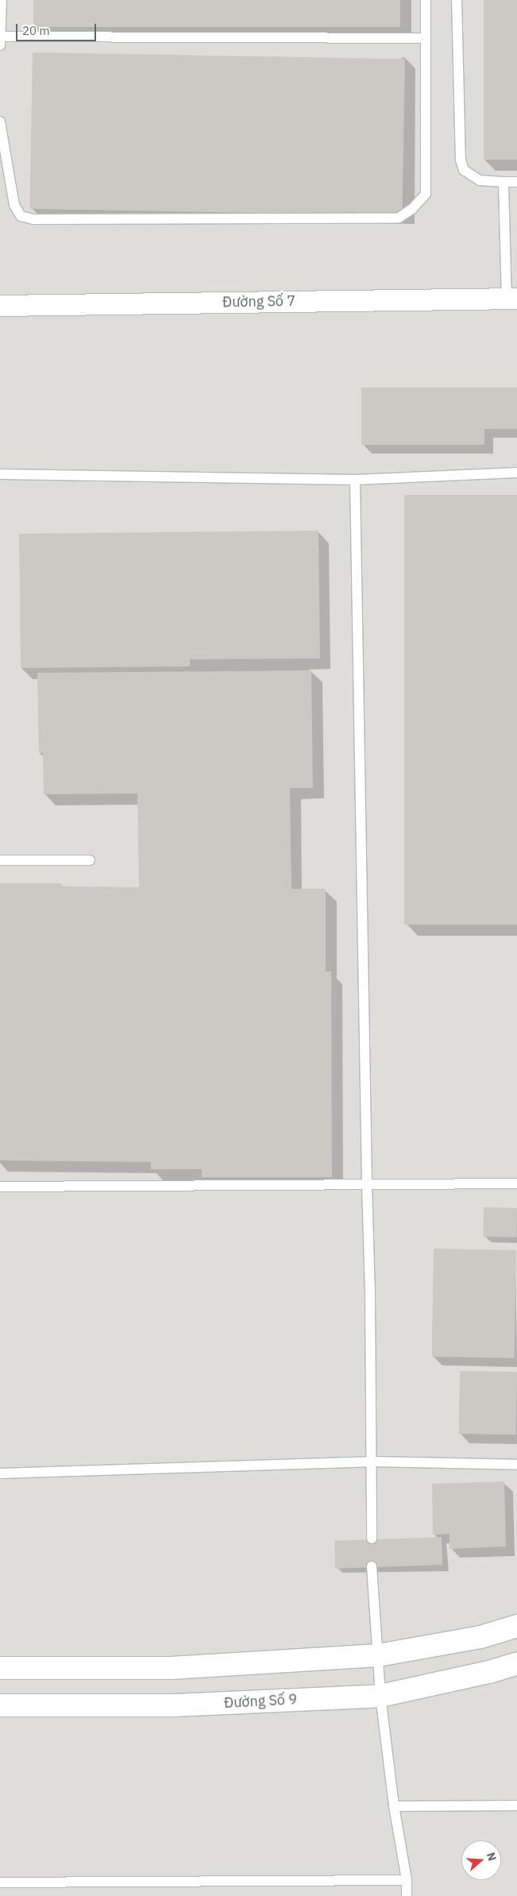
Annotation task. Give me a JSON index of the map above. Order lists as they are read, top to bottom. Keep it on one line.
{"streets":{"street":["Đường Số 7","Đường Số 9"]},"scale_bar":"20 m","north":"right"}
